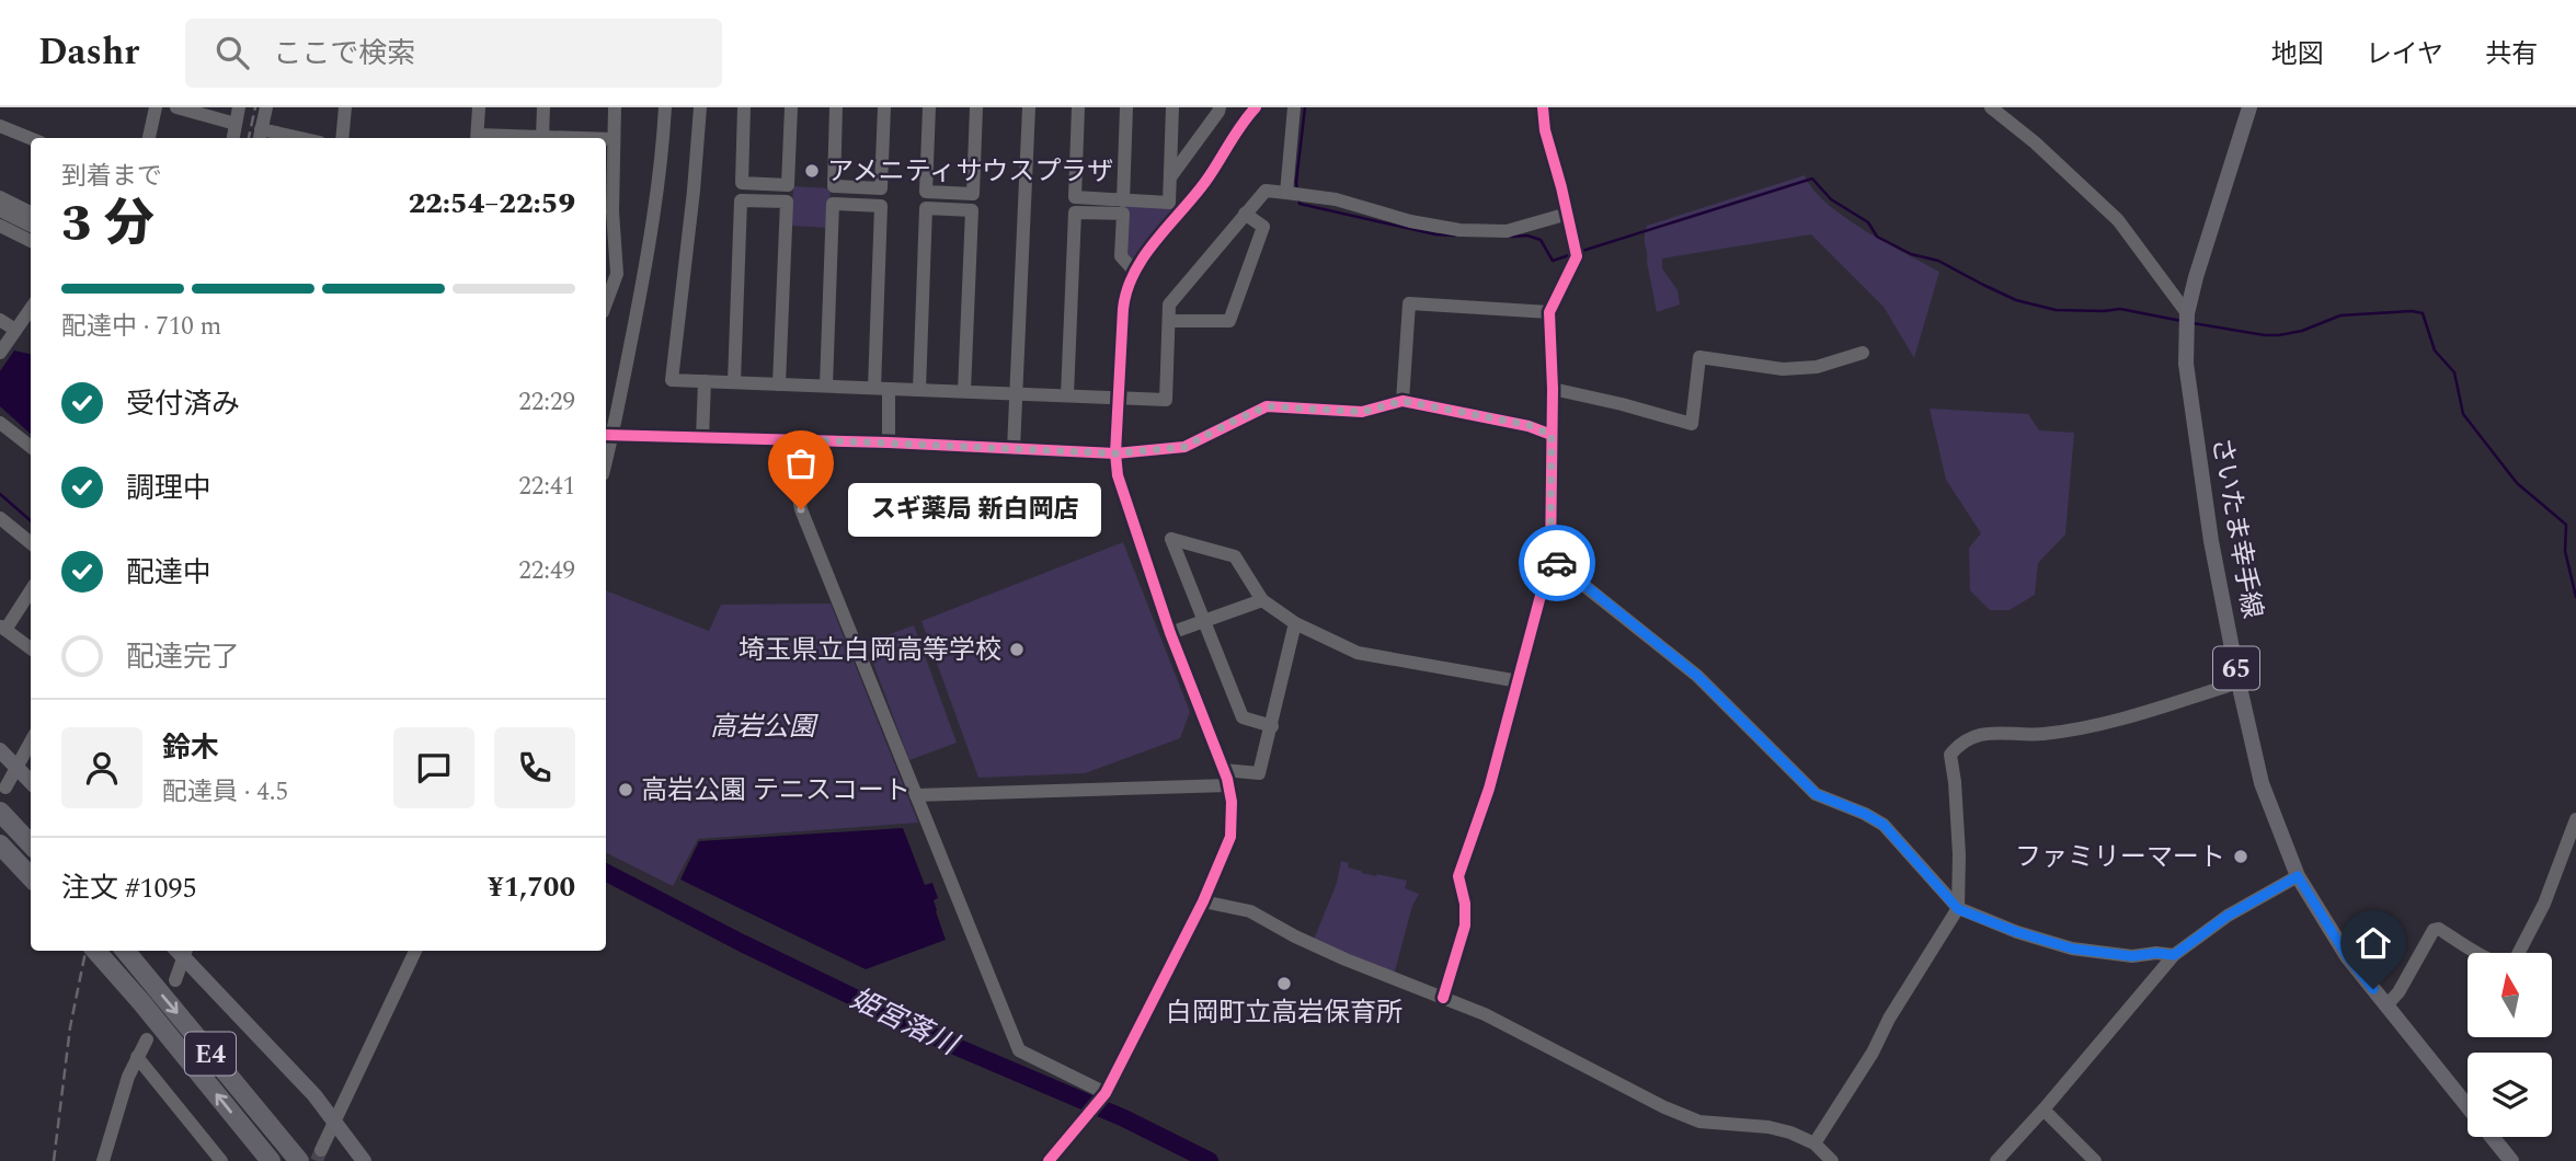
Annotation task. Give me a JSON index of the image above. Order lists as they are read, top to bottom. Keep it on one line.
{"streets":{"highway":["E4"],"main road":["さいたま幸手線","65"]},"water":["姫宮落川"],"parks":["高岩公園"],"places":["アメニティサウスプラザ","スギ薬局 新白岡店","埼玉県立白岡高等学校","高岩公園 テニスコート","ファミリーマート","白岡町立高岩保育所"],"north":"top","page":{"header":"Dashr","search":"ここで検索","nav":["地図","レイヤ","共有"],"heading":["3 分","到着まで","22:54–22:59"],"panel":["鈴木","配達員 · 4.5","注文 #1095","¥1,700"],"bar":"配達中 · 710 m","list":[["受付済み","22:29"],["調理中","22:41"],["配達中","22:49"],"配達完了"],"bubble":"スギ薬局 新白岡店"}}
